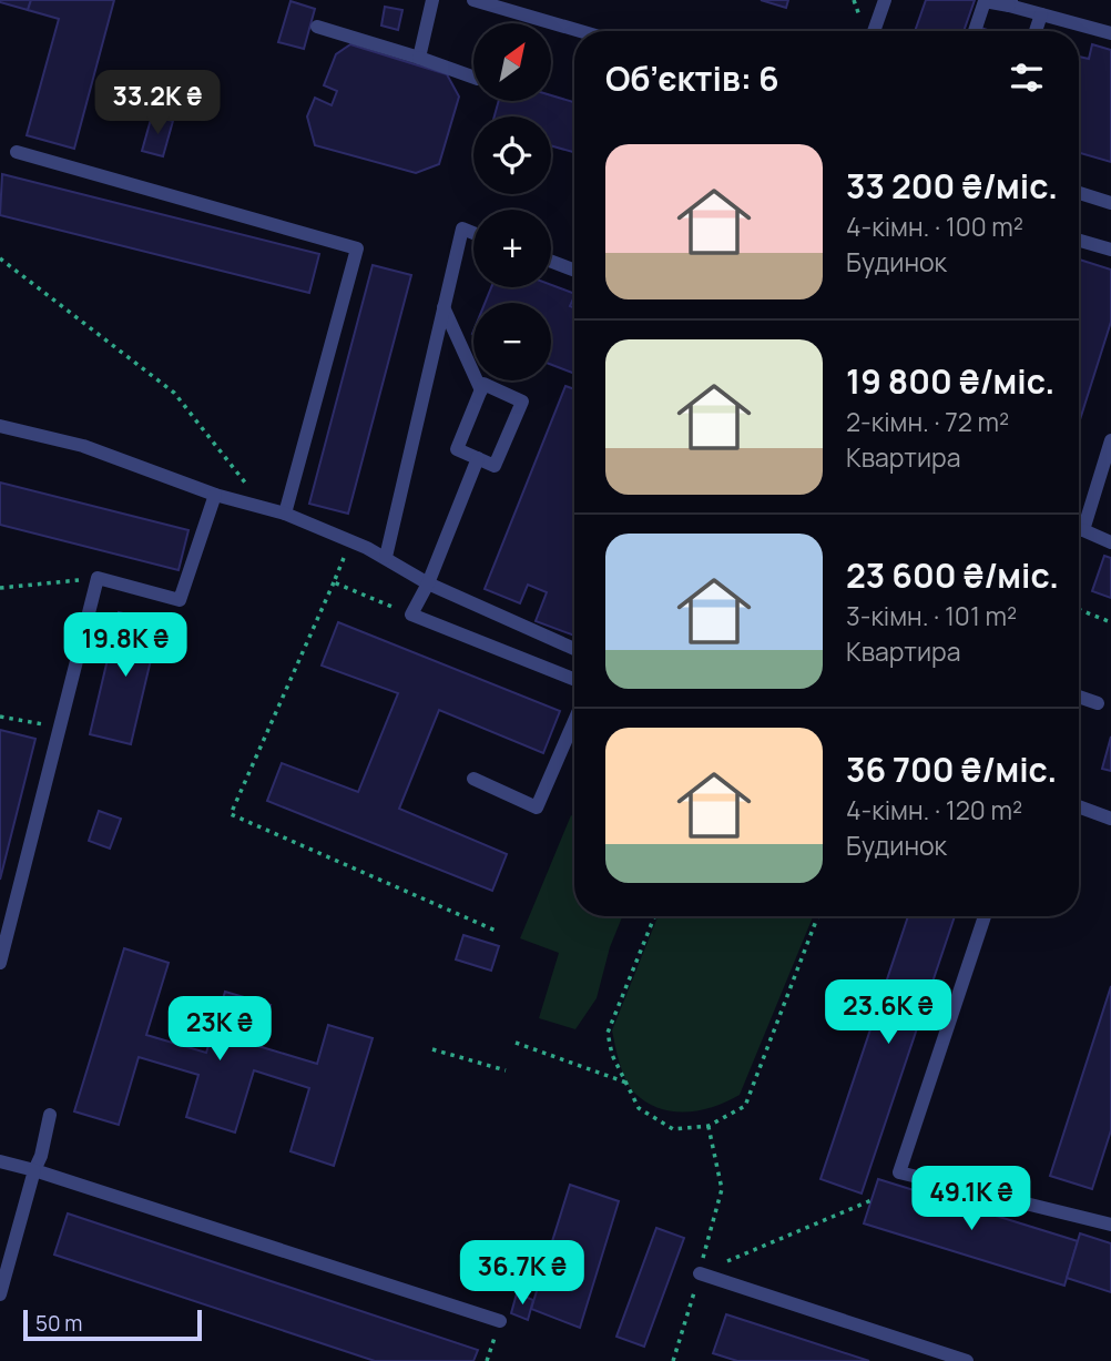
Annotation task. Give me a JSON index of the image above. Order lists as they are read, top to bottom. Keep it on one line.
{"scale_bar":"50 m","north":"top right","page":{"map_buttons":["+","−"],"heading":"Об’єктів: 6","price":["33.2K ₴","19.8K ₴","23.6K ₴","23K ₴","49.1K ₴","36.7K ₴"],"list":[{"name":"33 200 ₴/міс.","note":"4-кімн. · 100 m² · Будинок"},{"name":"19 800 ₴/міс.","note":"2-кімн. · 72 m² · Квартира"},{"name":"23 600 ₴/міс.","note":"3-кімн. · 101 m² · Квартира"},{"name":"36 700 ₴/міс.","note":"4-кімн. · 120 m² · Будинок"}],"scale":"50 m"}}
